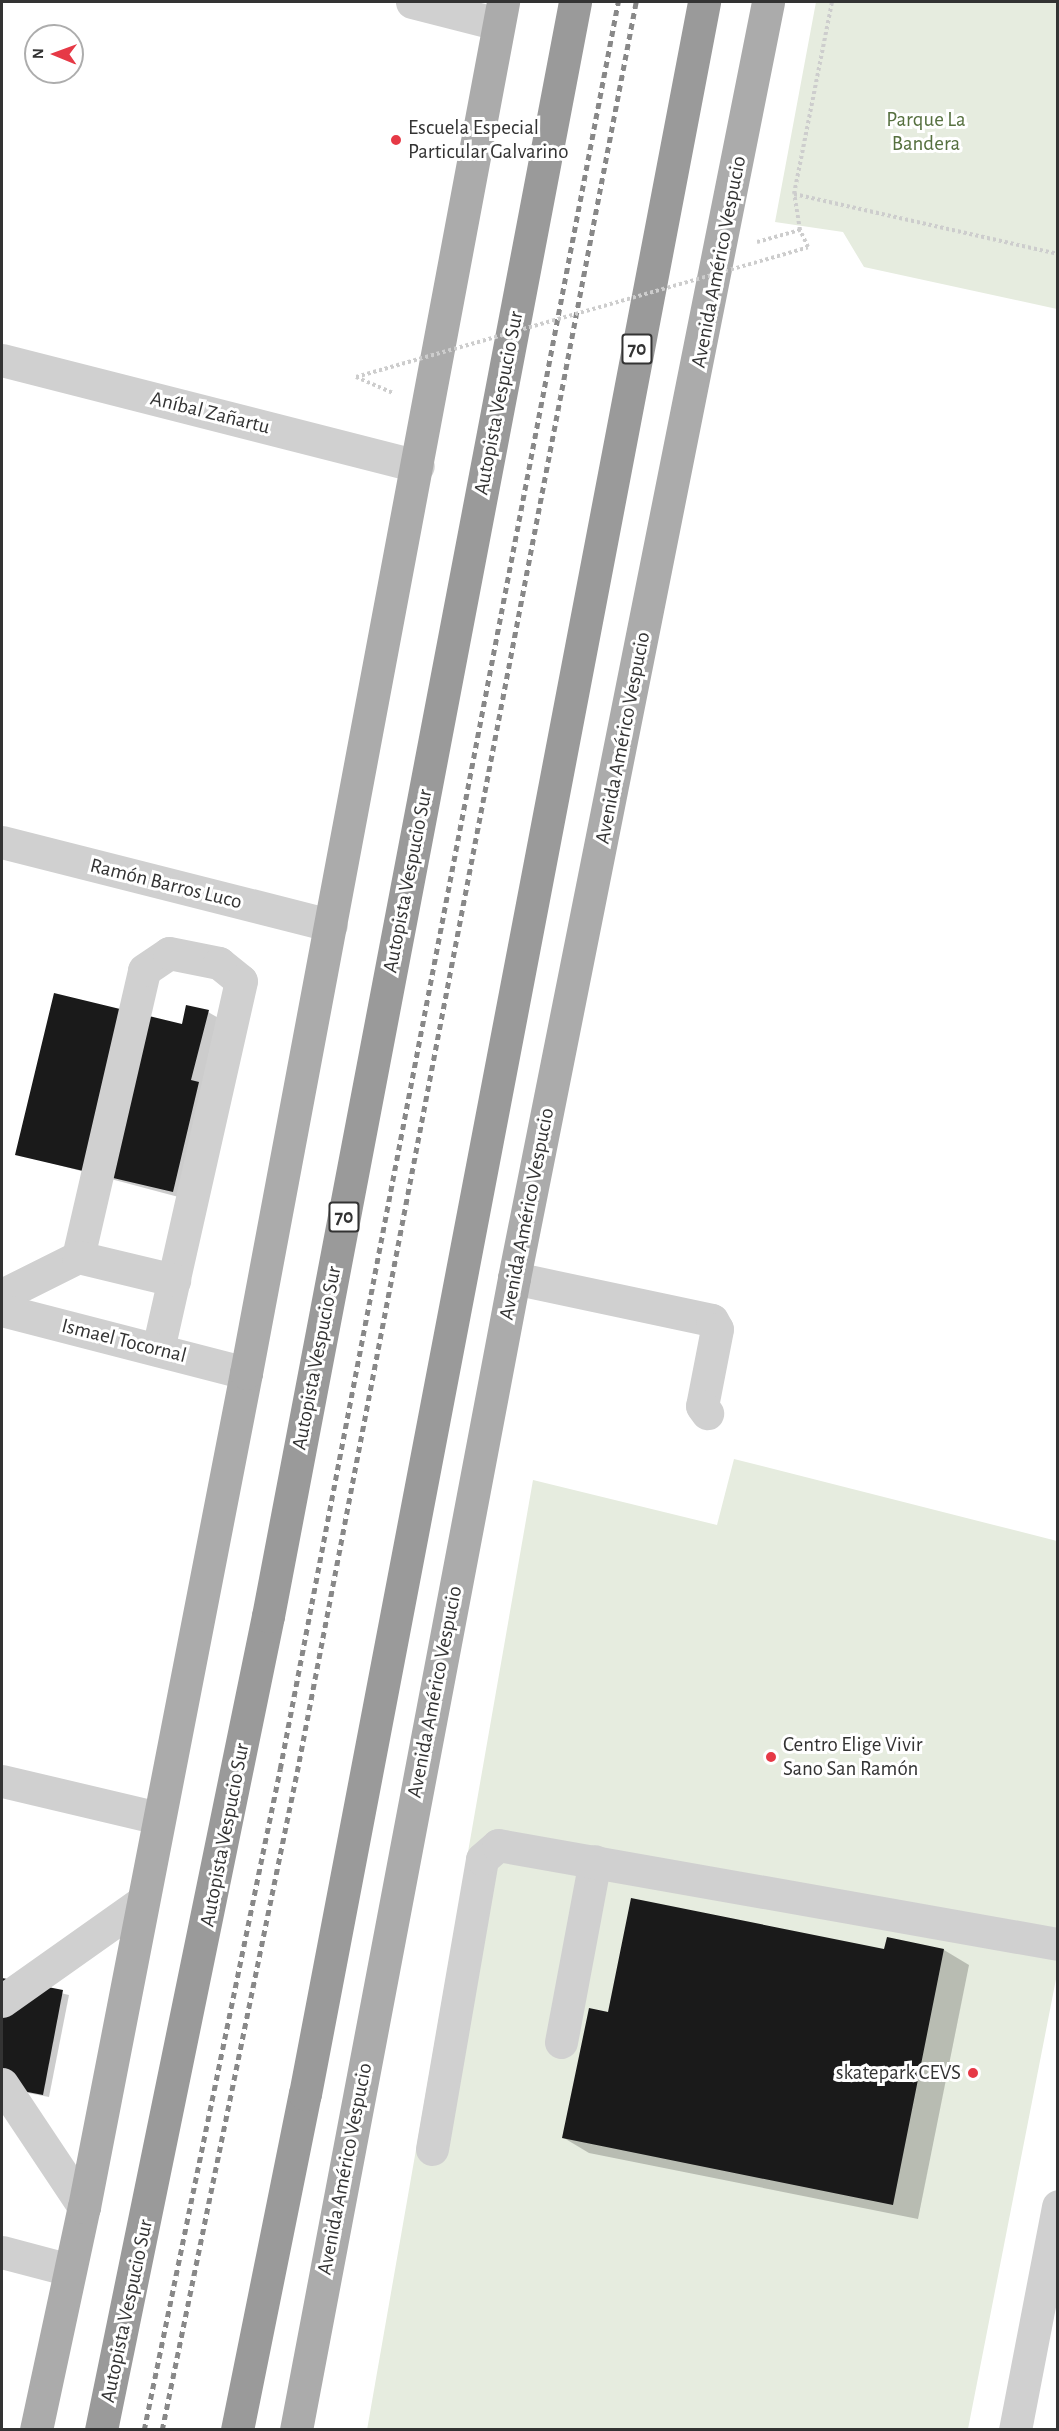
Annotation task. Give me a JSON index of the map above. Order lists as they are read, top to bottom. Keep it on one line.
{"streets":{"highway":["70","Autopista Vespucio Sur"],"main road":["Avenida Américo Vespucio"],"street":["Aníbal Zañartu","Ramón Barros Luco","Ismael Tocornal"]},"parks":["Parque La Bandera"],"places":["Escuela Especial Particular Galvarino","Centro Elige Vivir Sano San Ramón","skatepark CEVS"],"north":"left"}
